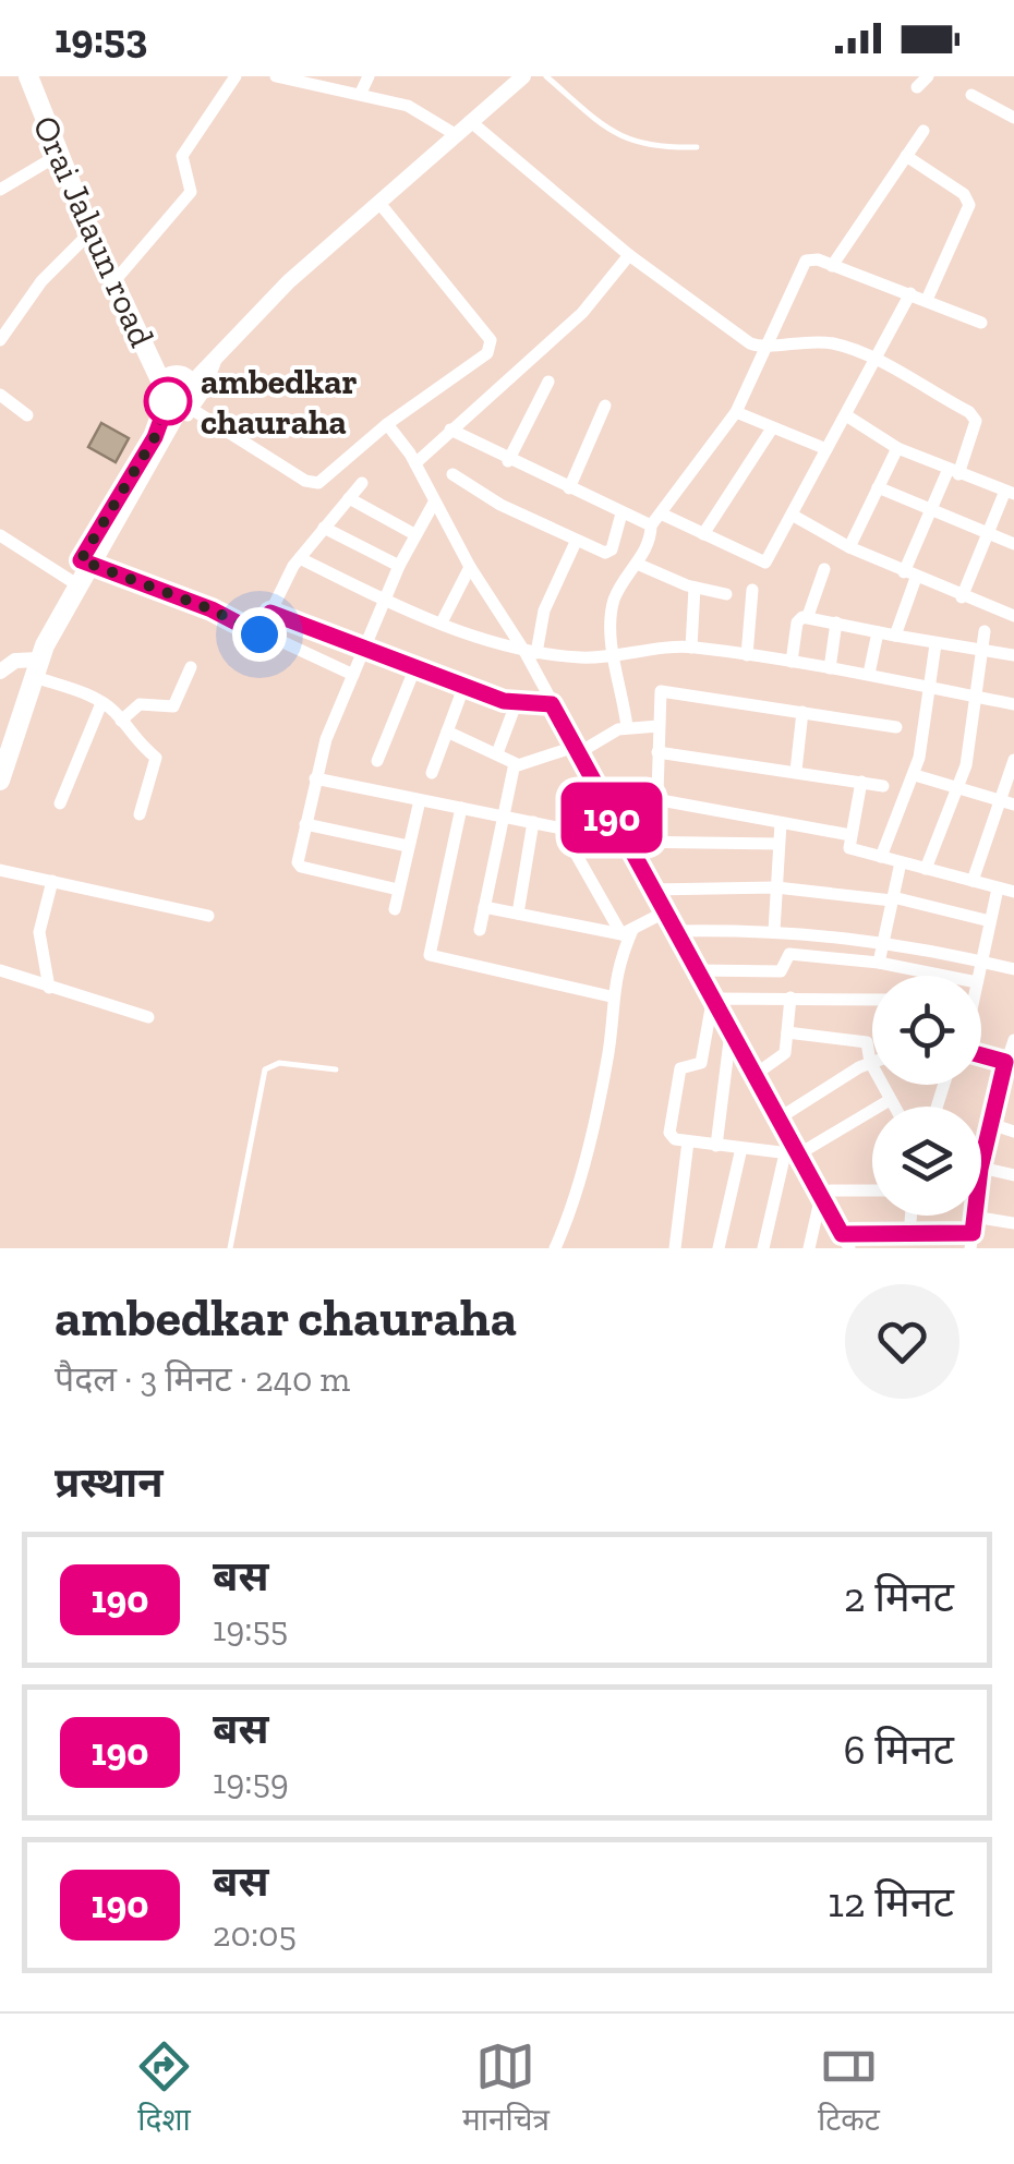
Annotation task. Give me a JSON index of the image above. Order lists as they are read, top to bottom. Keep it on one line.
{"streets":{"main road":["Orai Jalaun road"]},"places":["ambedkar chauraha"],"lines":["bus line 190"],"page":{"status":"19:53","on_map":"190","heading":[["ambedkar chauraha","पैदल · 3 मिनट · 240 m"],"प्रस्थान"],"list":[{"mark":"190","name":"बस","note":"19:55","value":"2 मिनट"},{"mark":"190","name":"बस","note":"19:59","value":"6 मिनट"},{"mark":"190","name":"बस","note":"20:05","value":"12 मिनट"}],"tabs":["दिशा","मानचित्र","टिकट"]}}
